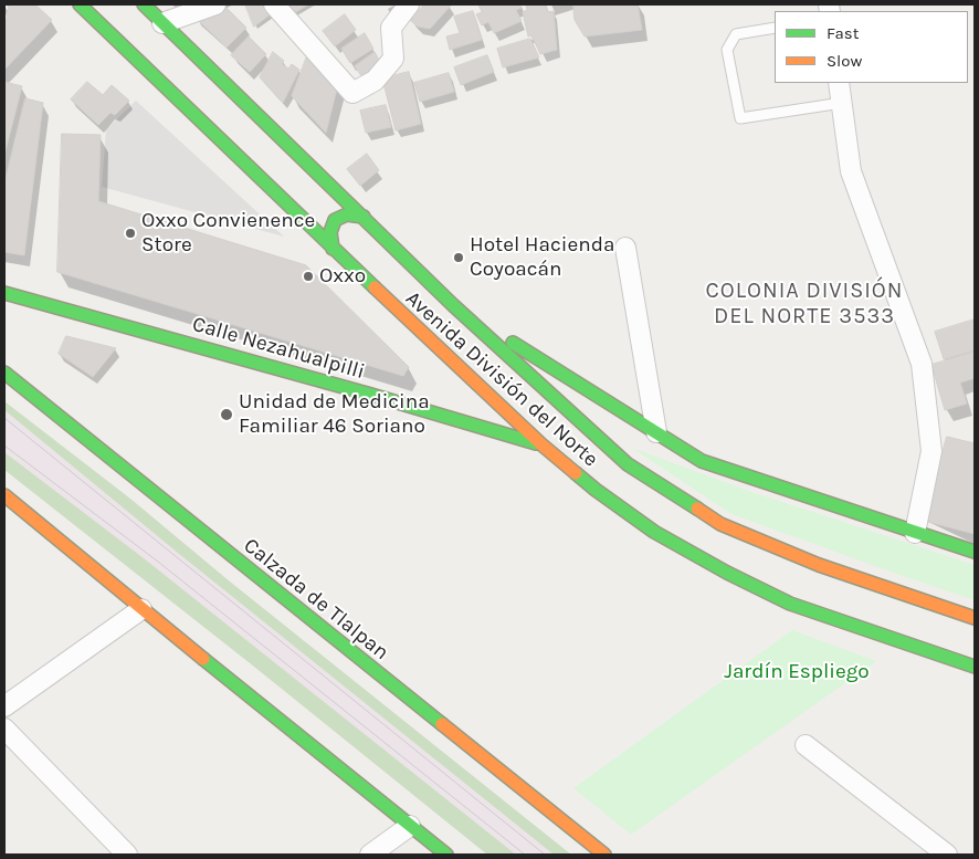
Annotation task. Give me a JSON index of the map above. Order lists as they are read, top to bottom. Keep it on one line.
{"streets":{"main road":["Calle Nezahualpilli","Avenida División del Norte","Calzada de Tlalpan"]},"crossings":[["Calle Nezahualpilli","Avenida División del Norte"]],"districts":["COLONIA DIVISIÓN DEL NORTE 3533"],"parks":["Jardín Espliego"],"places":["Oxxo Convienence Store","Hotel Hacienda Coyoacán","Oxxo","Unidad de Medicina Familiar 46 Soriano"],"legend":["Fast","Slow"]}
